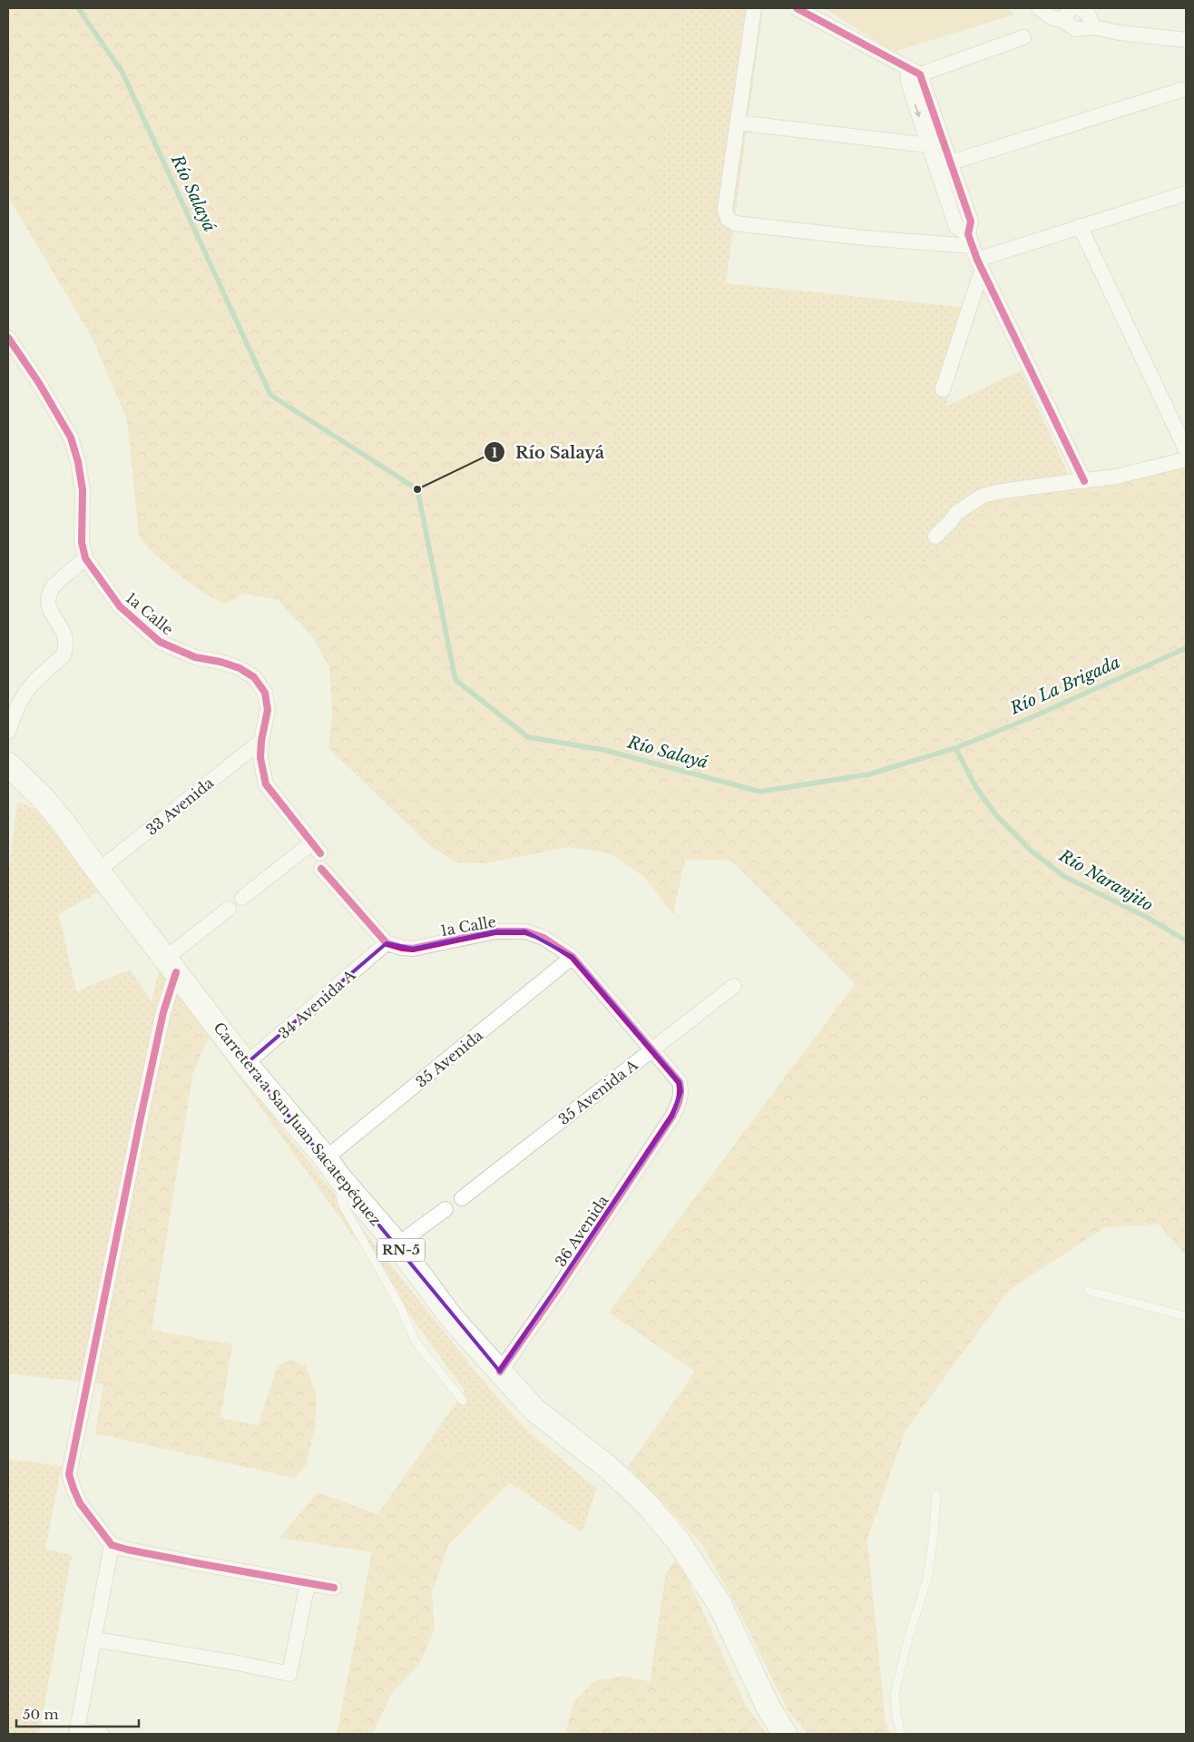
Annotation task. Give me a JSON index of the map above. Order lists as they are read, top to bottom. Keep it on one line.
{"streets":{"main road":["Carretera a San Juan Sacatepéquez","RN-5"],"street":["1a Calle","33 Avenida","34 Avenida A","35 Avenida","35 Avenida A","36 Avenida"]},"crossings":[["1a Calle","33 Avenida"],["1a Calle","34 Avenida A"],["1a Calle","35 Avenida"],["1a Calle","35 Avenida A"],["1a Calle","36 Avenida"],["33 Avenida","Carretera a San Juan Sacatepéquez"],["34 Avenida A","Carretera a San Juan Sacatepéquez"],["35 Avenida","Carretera a San Juan Sacatepéquez"],["Carretera a San Juan Sacatepéquez","36 Avenida"]],"water":["Río Salayá","Río La Brigada","Río Naranjito"],"places":["Río Salayá"],"scale_bar":"50 m"}
